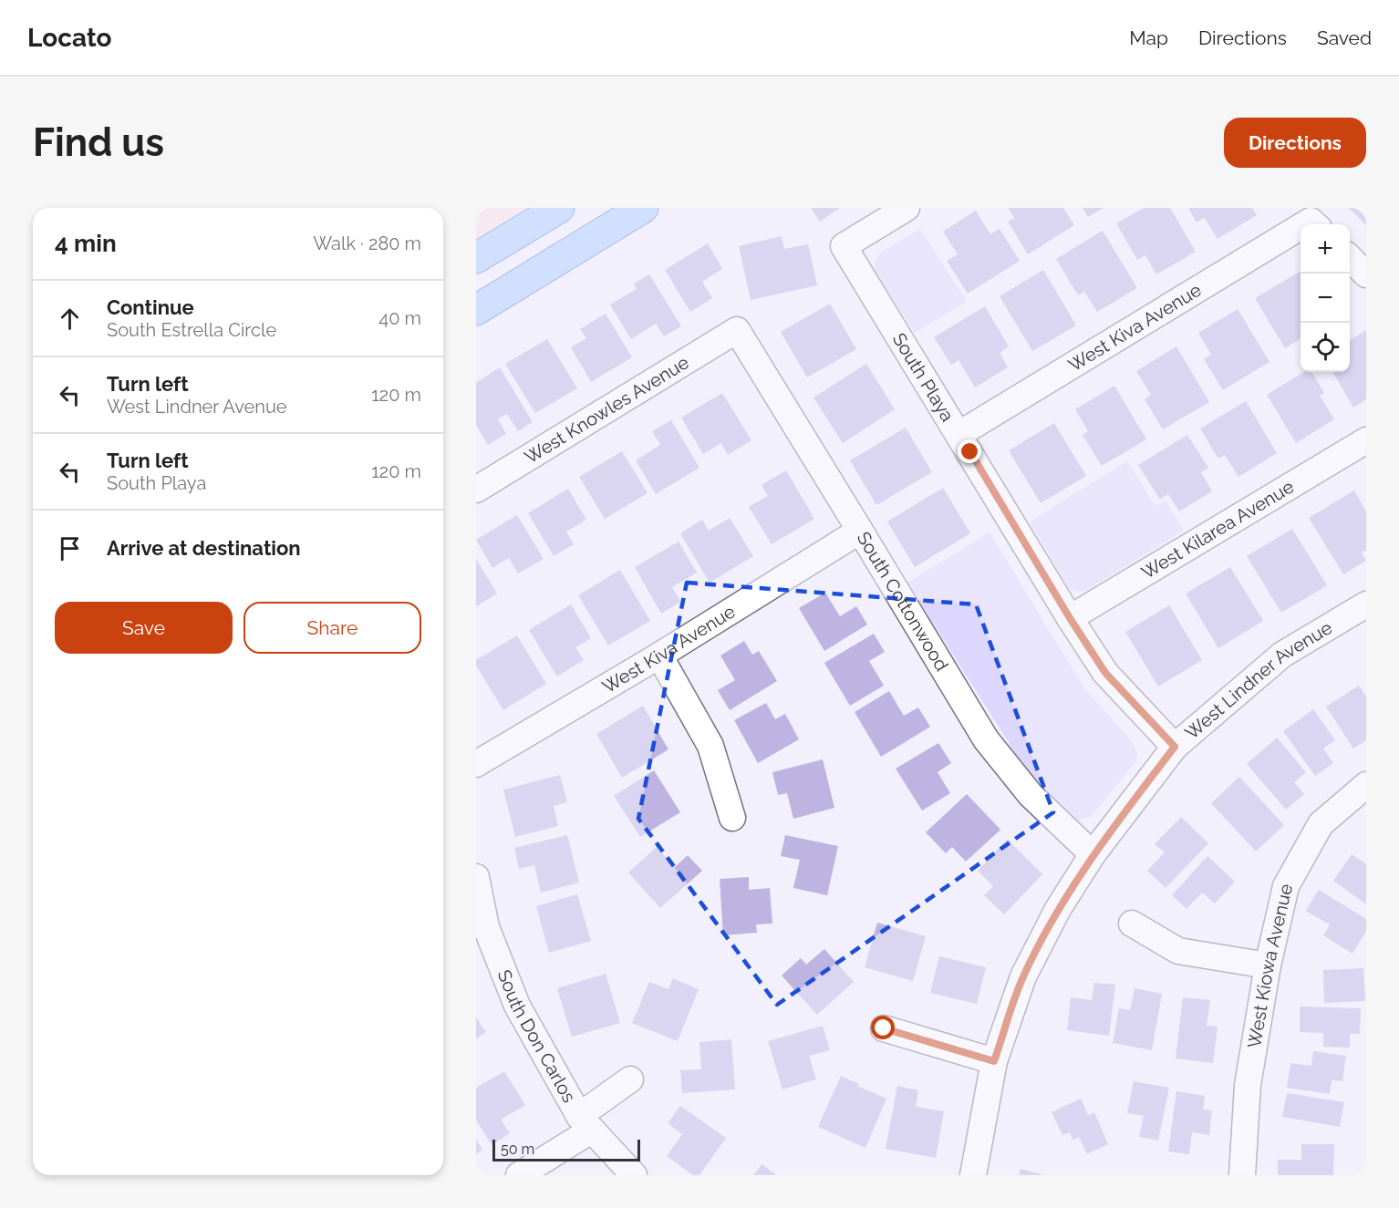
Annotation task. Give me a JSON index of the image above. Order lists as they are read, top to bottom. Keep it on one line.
{"streets":{"street":["West Kiva Avenue","South Playa","West Knowles Avenue","West Kilarea Avenue","South Cottonwood","West Lindner Avenue","West Kiowa Avenue","South Don Carlos"]},"crossings":[["West Kiva Avenue","South Playa"],["West Kiva Avenue","South Cottonwood"],["South Playa","West Kilarea Avenue"],["South Playa","West Lindner Avenue"],["West Knowles Avenue","South Cottonwood"],["South Cottonwood","West Lindner Avenue"]],"scale_bar":"50 m","page":{"header":"Locato","nav":["Map","Directions","Saved"],"buttons":["Directions",["Save","Share"]],"title":"Find us","heading":["4 min","Walk · 280 m"],"map_buttons":["+","−"],"list":[["Continue","South Estrella Circle","40 m"],["Turn left","West Lindner Avenue","120 m"],["Turn left","South Playa","120 m"],"Arrive at destination"],"scale":"50 m"}}
